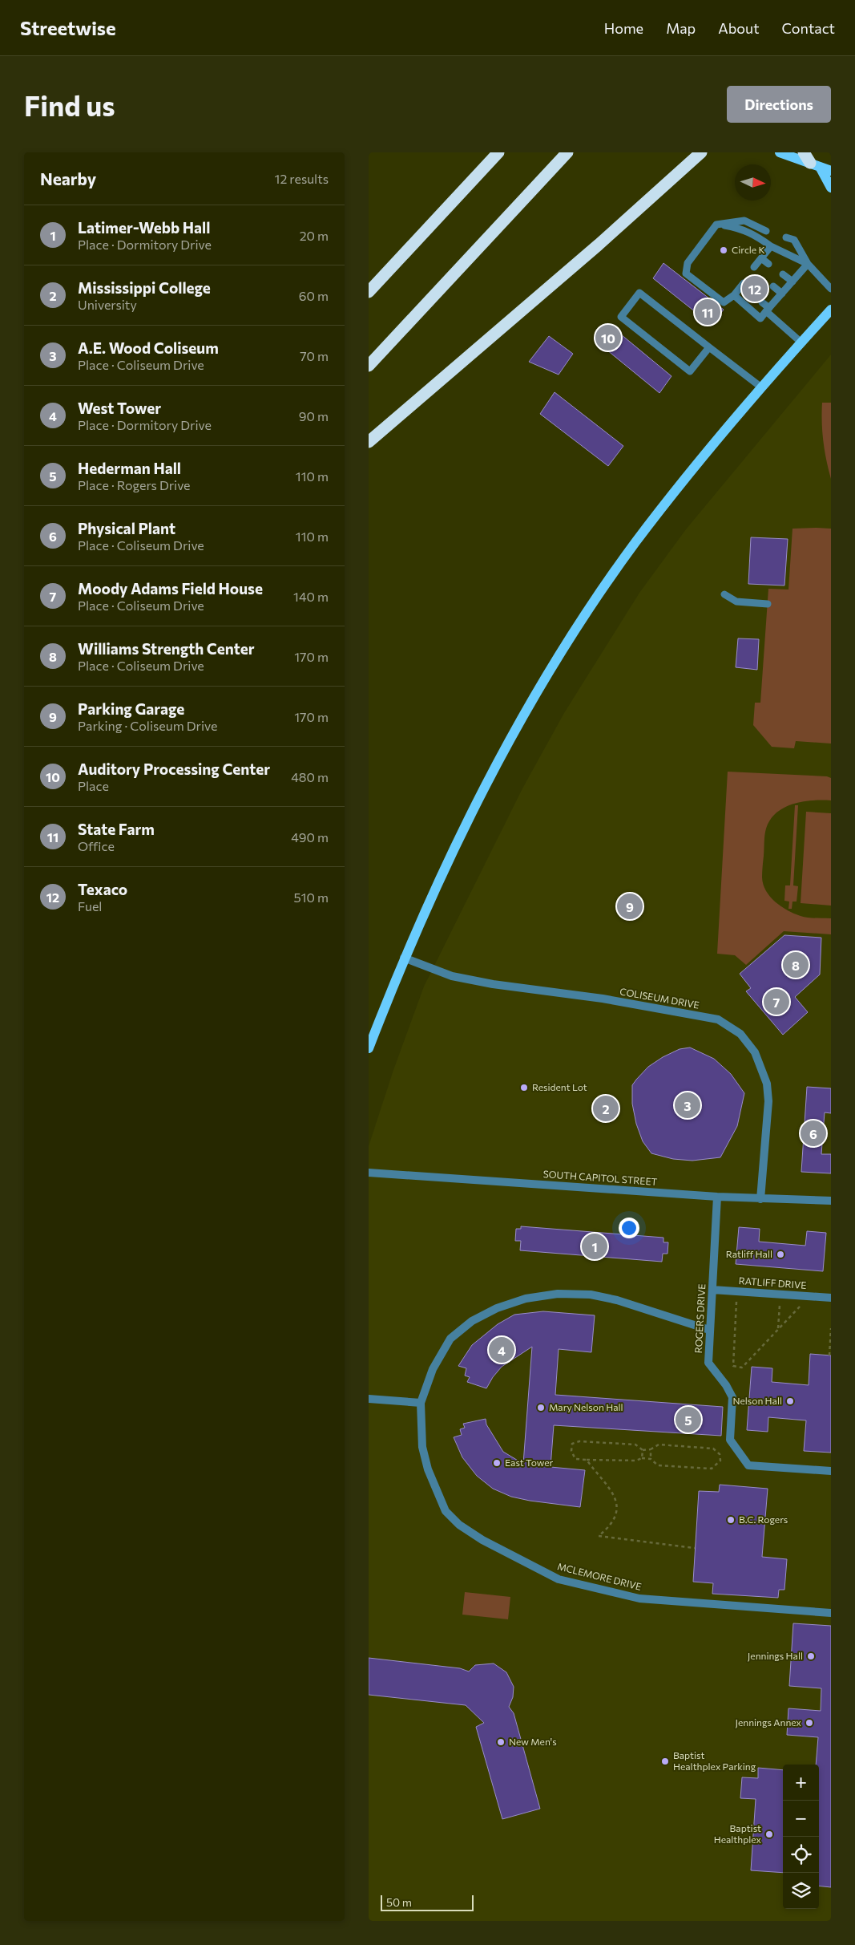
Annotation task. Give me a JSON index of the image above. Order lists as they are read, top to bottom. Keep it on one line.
{"streets":{"street":["COLISEUM DRIVE","SOUTH CAPITOL STREET","RATLIFF DRIVE","ROGERS DRIVE","MCLEMORE DRIVE"]},"crossings":[["COLISEUM DRIVE","SOUTH CAPITOL STREET"],["SOUTH CAPITOL STREET","ROGERS DRIVE"],["RATLIFF DRIVE","ROGERS DRIVE"]],"places":["Circle K","Resident Lot","Ratliff Hall","Nelson Hall","Mary Nelson Hall","East Tower","B.C. Rogers","Jennings Hall","Jennings Annex","New Men's","Baptist Healthplex Parking","Baptist Healthplex"],"scale_bar":"50 m","north":"right","page":{"header":"Streetwise","nav":["Home","Map","About","Contact"],"buttons":"Directions","title":"Find us","heading":["Nearby","12 results"],"list":[{"mark":"1","name":"Latimer-Webb Hall","note":"Place · Dormitory Drive","value":"20 m"},{"mark":"2","name":"Mississippi College","note":"University","value":"60 m"},{"mark":"3","name":"A.E. Wood Coliseum","note":"Place · Coliseum Drive","value":"70 m"},{"mark":"4","name":"West Tower","note":"Place · Dormitory Drive","value":"90 m"},{"mark":"5","name":"Hederman Hall","note":"Place · Rogers Drive","value":"110 m"},{"mark":"6","name":"Physical Plant","note":"Place · Coliseum Drive","value":"110 m"},{"mark":"7","name":"Moody Adams Field House","note":"Place · Coliseum Drive","value":"140 m"},{"mark":"8","name":"Williams Strength Center","note":"Place · Coliseum Drive","value":"170 m"},{"mark":"9","name":"Parking Garage","note":"Parking · Coliseum Drive","value":"170 m"},{"mark":"10","name":"Auditory Processing Center","note":"Place","value":"480 m"},{"mark":"11","name":"State Farm","note":"Office","value":"490 m"},{"mark":"12","name":"Texaco","note":"Fuel","value":"510 m"}],"pins":["12","11","10","9","8","7","3","2","6","1","4","5"],"map_buttons":["+","−"],"scale":"50 m"}}
